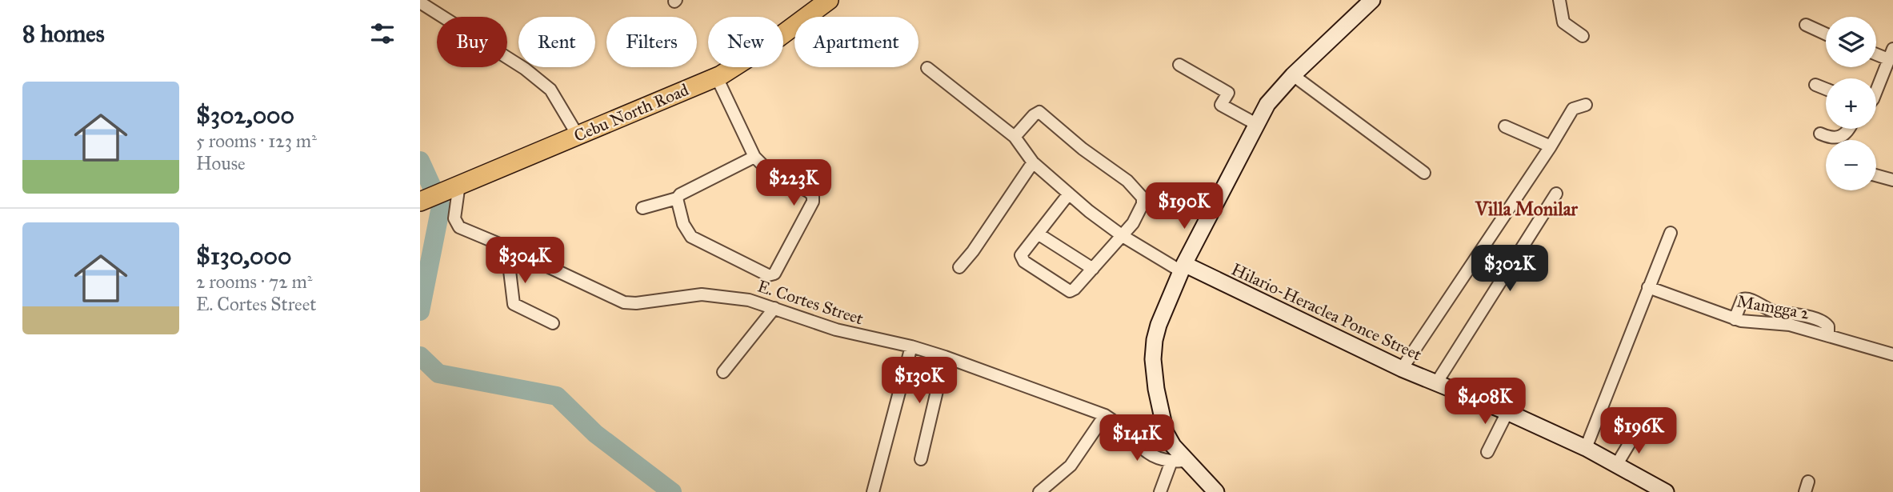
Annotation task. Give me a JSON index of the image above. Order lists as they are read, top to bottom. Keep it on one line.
{"streets":{"main road":["Cebu North Road"],"street":["E. Cortes Street","Mamgga 2","Hilario-Heraclea Ponce Street"]},"crossings":[["Cebu North Road","E. Cortes Street"]],"districts":["Villa Monilar"],"page":{"heading":"8 homes","map_buttons":["+","−"],"chip":["Buy","Rent","Filters","New","Apartment"],"list":[{"name":"$302,000","note":"5 rooms · 123 m² · House"},{"name":"$130,000","note":"2 rooms · 72 m² · E. Cortes Street"}],"price":["$223K","$190K","$304K","$302K","$130K","$408K","$196K","$141K"]}}
